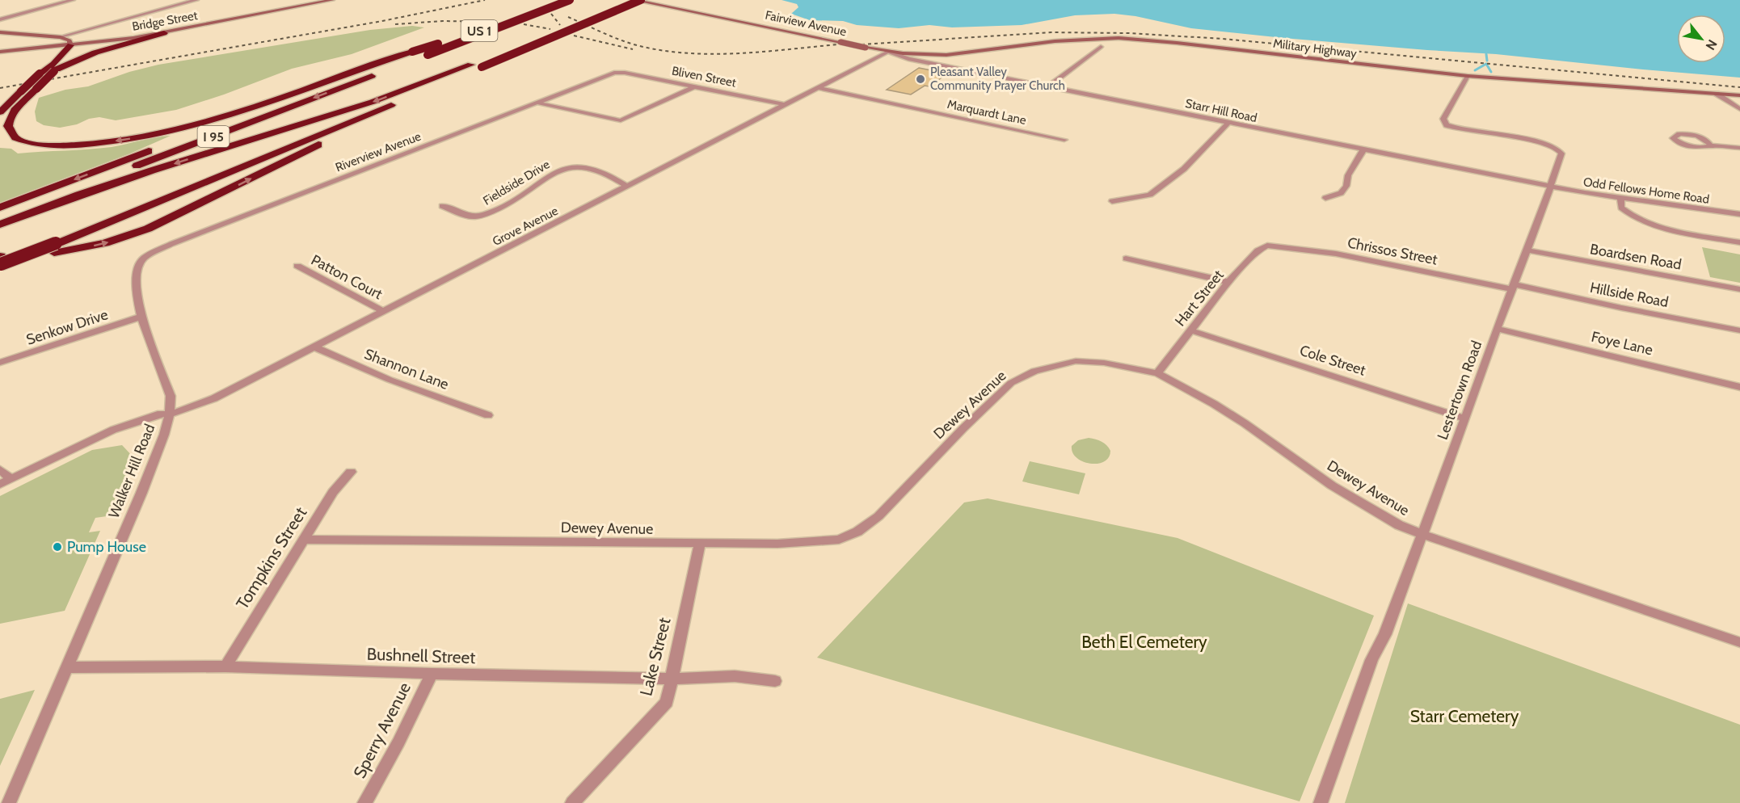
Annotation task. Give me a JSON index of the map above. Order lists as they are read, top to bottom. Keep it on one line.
{"streets":{"highway":["US 1","I 95"],"street":["Bridge Street","Fairview Avenue","Military Highway","Bliven Street","Starr Hill Road","Marquardt Lane","Riverview Avenue","Fieldside Drive","Odd Fellows Home Road","Grove Avenue","Chrissos Street","Boardsen Road","Patton Court","Hillside Road","Hart Street","Senkow Drive","Foye Lane","Cole Street","Shannon Lane","Lestertown Road","Dewey Avenue","Walker Hill Road","Tompkins Street","Bushnell Street","Lake Street","Sperry Avenue"]},"crossings":[["Fairview Avenue","Military Highway"],["Fairview Avenue","Starr Hill Road"],["Fairview Avenue","Grove Avenue"],["US 1","I 95"],["Military Highway","Starr Hill Road"],["Military Highway","Grove Avenue"],["Military Highway","Lestertown Road"],["Bliven Street","Riverview Avenue"],["Bliven Street","Grove Avenue"],["Starr Hill Road","Odd Fellows Home Road"],["Starr Hill Road","Grove Avenue"],["Starr Hill Road","Lestertown Road"],["Marquardt Lane","Grove Avenue"],["Riverview Avenue","Walker Hill Road"],["Fieldside Drive","Grove Avenue"],["Odd Fellows Home Road","Lestertown Road"],["Grove Avenue","Patton Court"],["Grove Avenue","Shannon Lane"],["Grove Avenue","Walker Hill Road"],["Chrissos Street","Hillside Road"],["Chrissos Street","Hart Street"],["Chrissos Street","Lestertown Road"],["Boardsen Road","Lestertown Road"],["Hillside Road","Lestertown Road"],["Hart Street","Cole Street"],["Hart Street","Dewey Avenue"],["Senkow Drive","Walker Hill Road"],["Foye Lane","Lestertown Road"],["Cole Street","Lestertown Road"],["Lestertown Road","Dewey Avenue"],["Dewey Avenue","Tompkins Street"],["Dewey Avenue","Lake Street"],["Walker Hill Road","Bushnell Street"],["Tompkins Street","Bushnell Street"],["Bushnell Street","Lake Street"],["Bushnell Street","Sperry Avenue"]],"parks":["Beth El Cemetery","Starr Cemetery"],"places":["Pleasant Valley Community Prayer Church","Pump House"],"north":"bottom right"}
